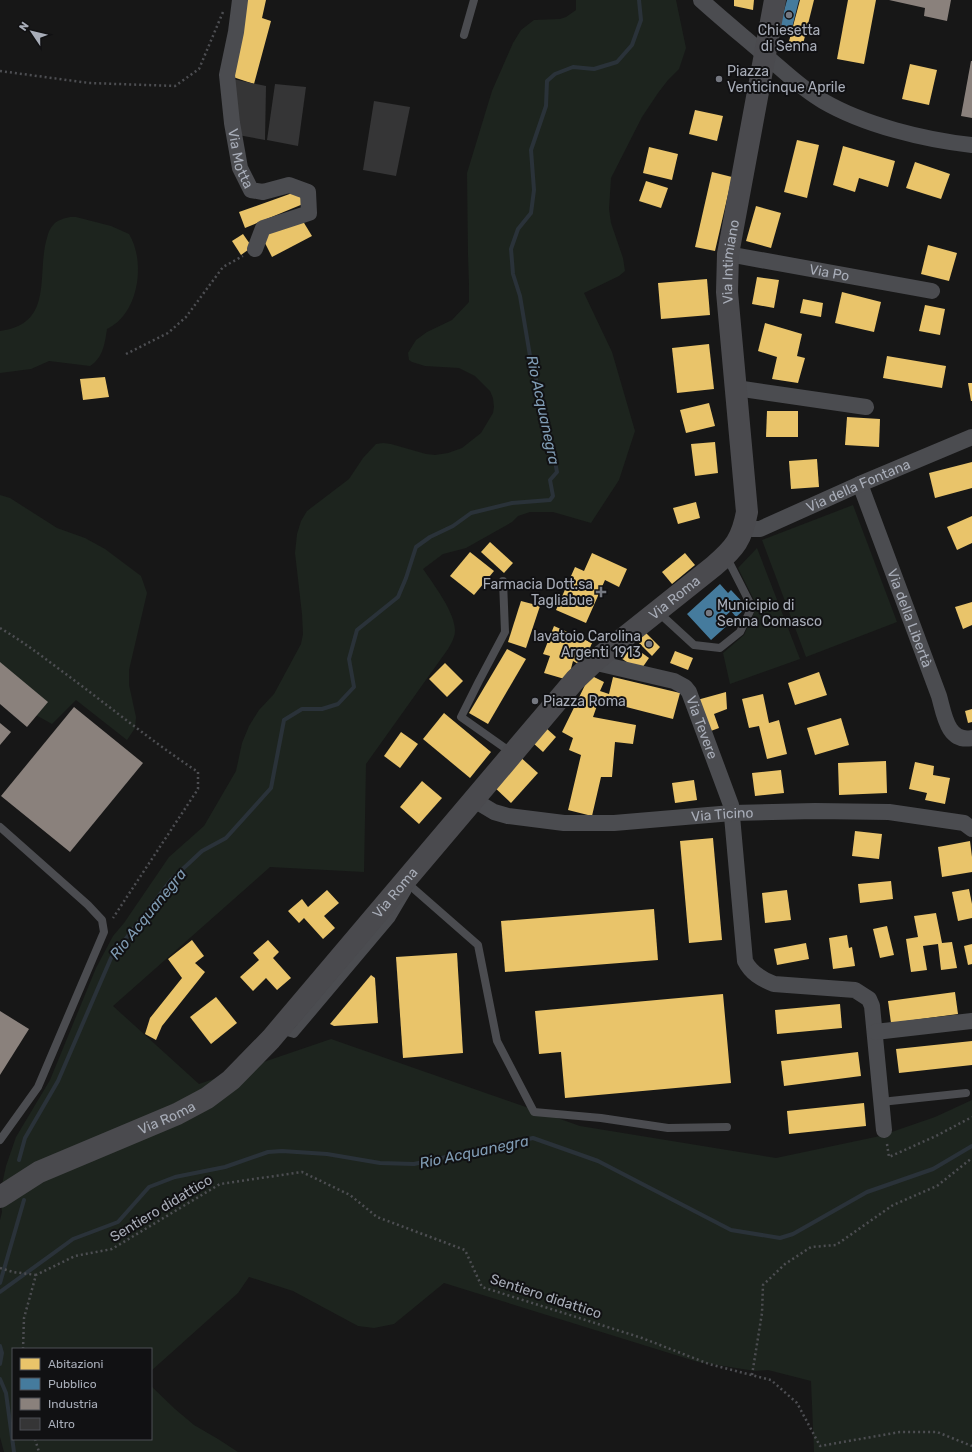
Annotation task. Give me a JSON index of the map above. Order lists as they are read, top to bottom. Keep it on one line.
{"streets":{"street":["Via Motta","Via Intimiano","Via Po","Via della Fontana","Via Roma","Via della Libertà","Via Tevere","Via Ticino"],"path":["Sentiero didattico"]},"crossings":[["Via Intimiano","Via Po"],["Via Intimiano","Via della Fontana"],["Via Intimiano","Via Roma"],["Via della Fontana","Via Roma"],["Via della Fontana","Via della Libertà"],["Via Roma","Via Tevere"],["Via Roma","Via Ticino"],["Via Tevere","Via Ticino"]],"water":["Rio Acquanegra"],"places":{"other":["Chiesetta di Senna","Piazza Venticinque Aprile","Municipio di Senna Comasco","lavatoio Carolina Argenti 1913","Piazza Roma"],"health":["Farmacia Dott.sa Tagliabue"]},"legend":["Abitazioni","Pubblico","Industria","Altro"],"north":"top left"}
